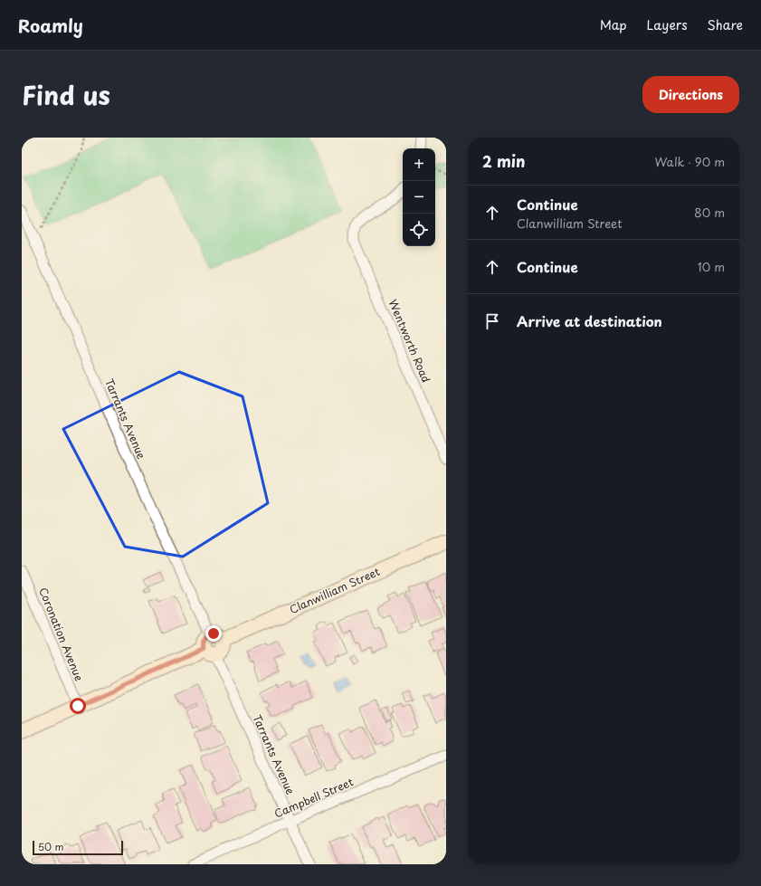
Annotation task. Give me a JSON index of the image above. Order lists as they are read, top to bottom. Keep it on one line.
{"streets":{"street":["Wentworth Road","Tarrants Avenue","Clanwilliam Street","Coronation Avenue","Campbell Street"]},"crossings":[["Tarrants Avenue","Clanwilliam Street"],["Tarrants Avenue","Campbell Street"]],"scale_bar":"50 m","page":{"header":"Roamly","nav":["Map","Layers","Share"],"title":"Find us","buttons":"Directions","heading":["2 min","Walk · 90 m"],"map_buttons":["+","−"],"list":[["Continue","Clanwilliam Street","80 m"],["Continue","10 m"],"Arrive at destination"],"scale":"50 m"}}
